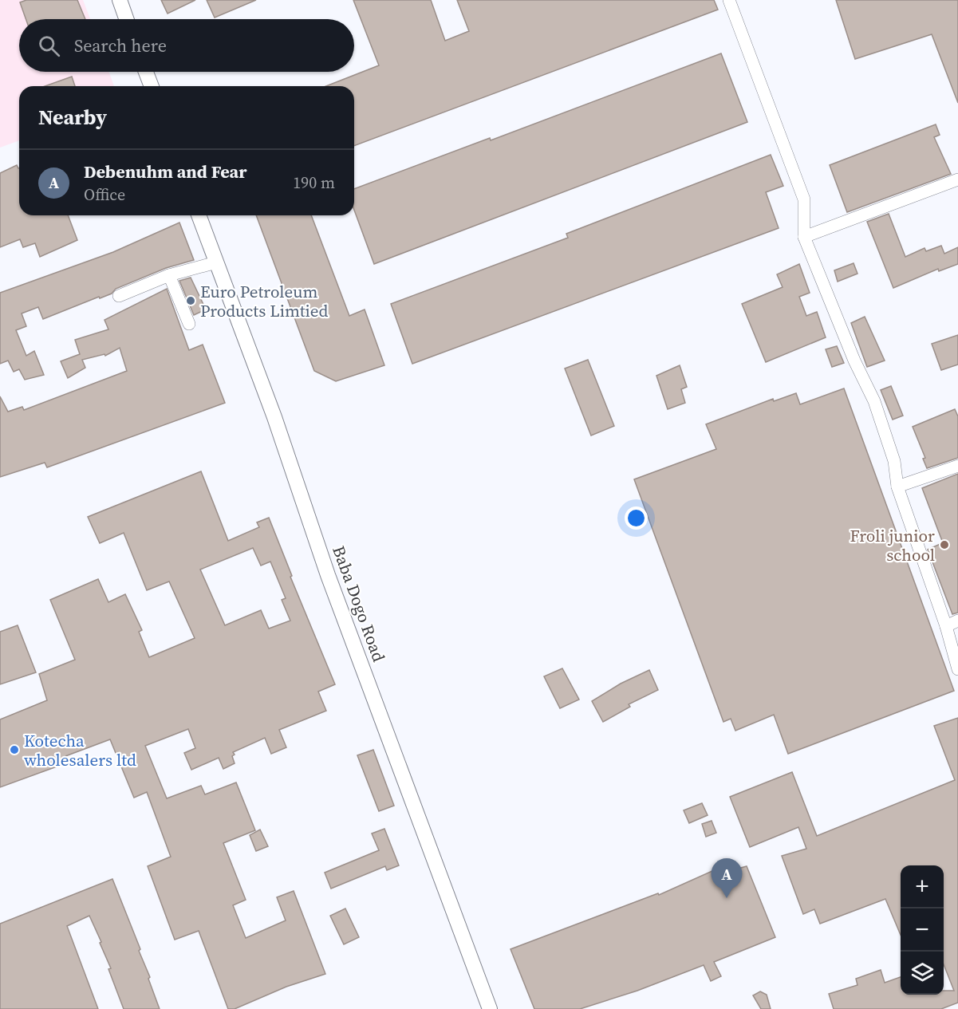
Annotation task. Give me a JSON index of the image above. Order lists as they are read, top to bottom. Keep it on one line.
{"streets":{"street":["Baba Dogo Road"]},"places":["Euro Petroleum Products Limtied","Froli junior school","Kotecha wholesalers ltd"],"page":{"search":"Search here","heading":"Nearby","list":[{"mark":"A","name":"Debenuhm and Fear","note":"Office","value":"190 m"}],"pins":"A","map_buttons":["+","−"]}}
